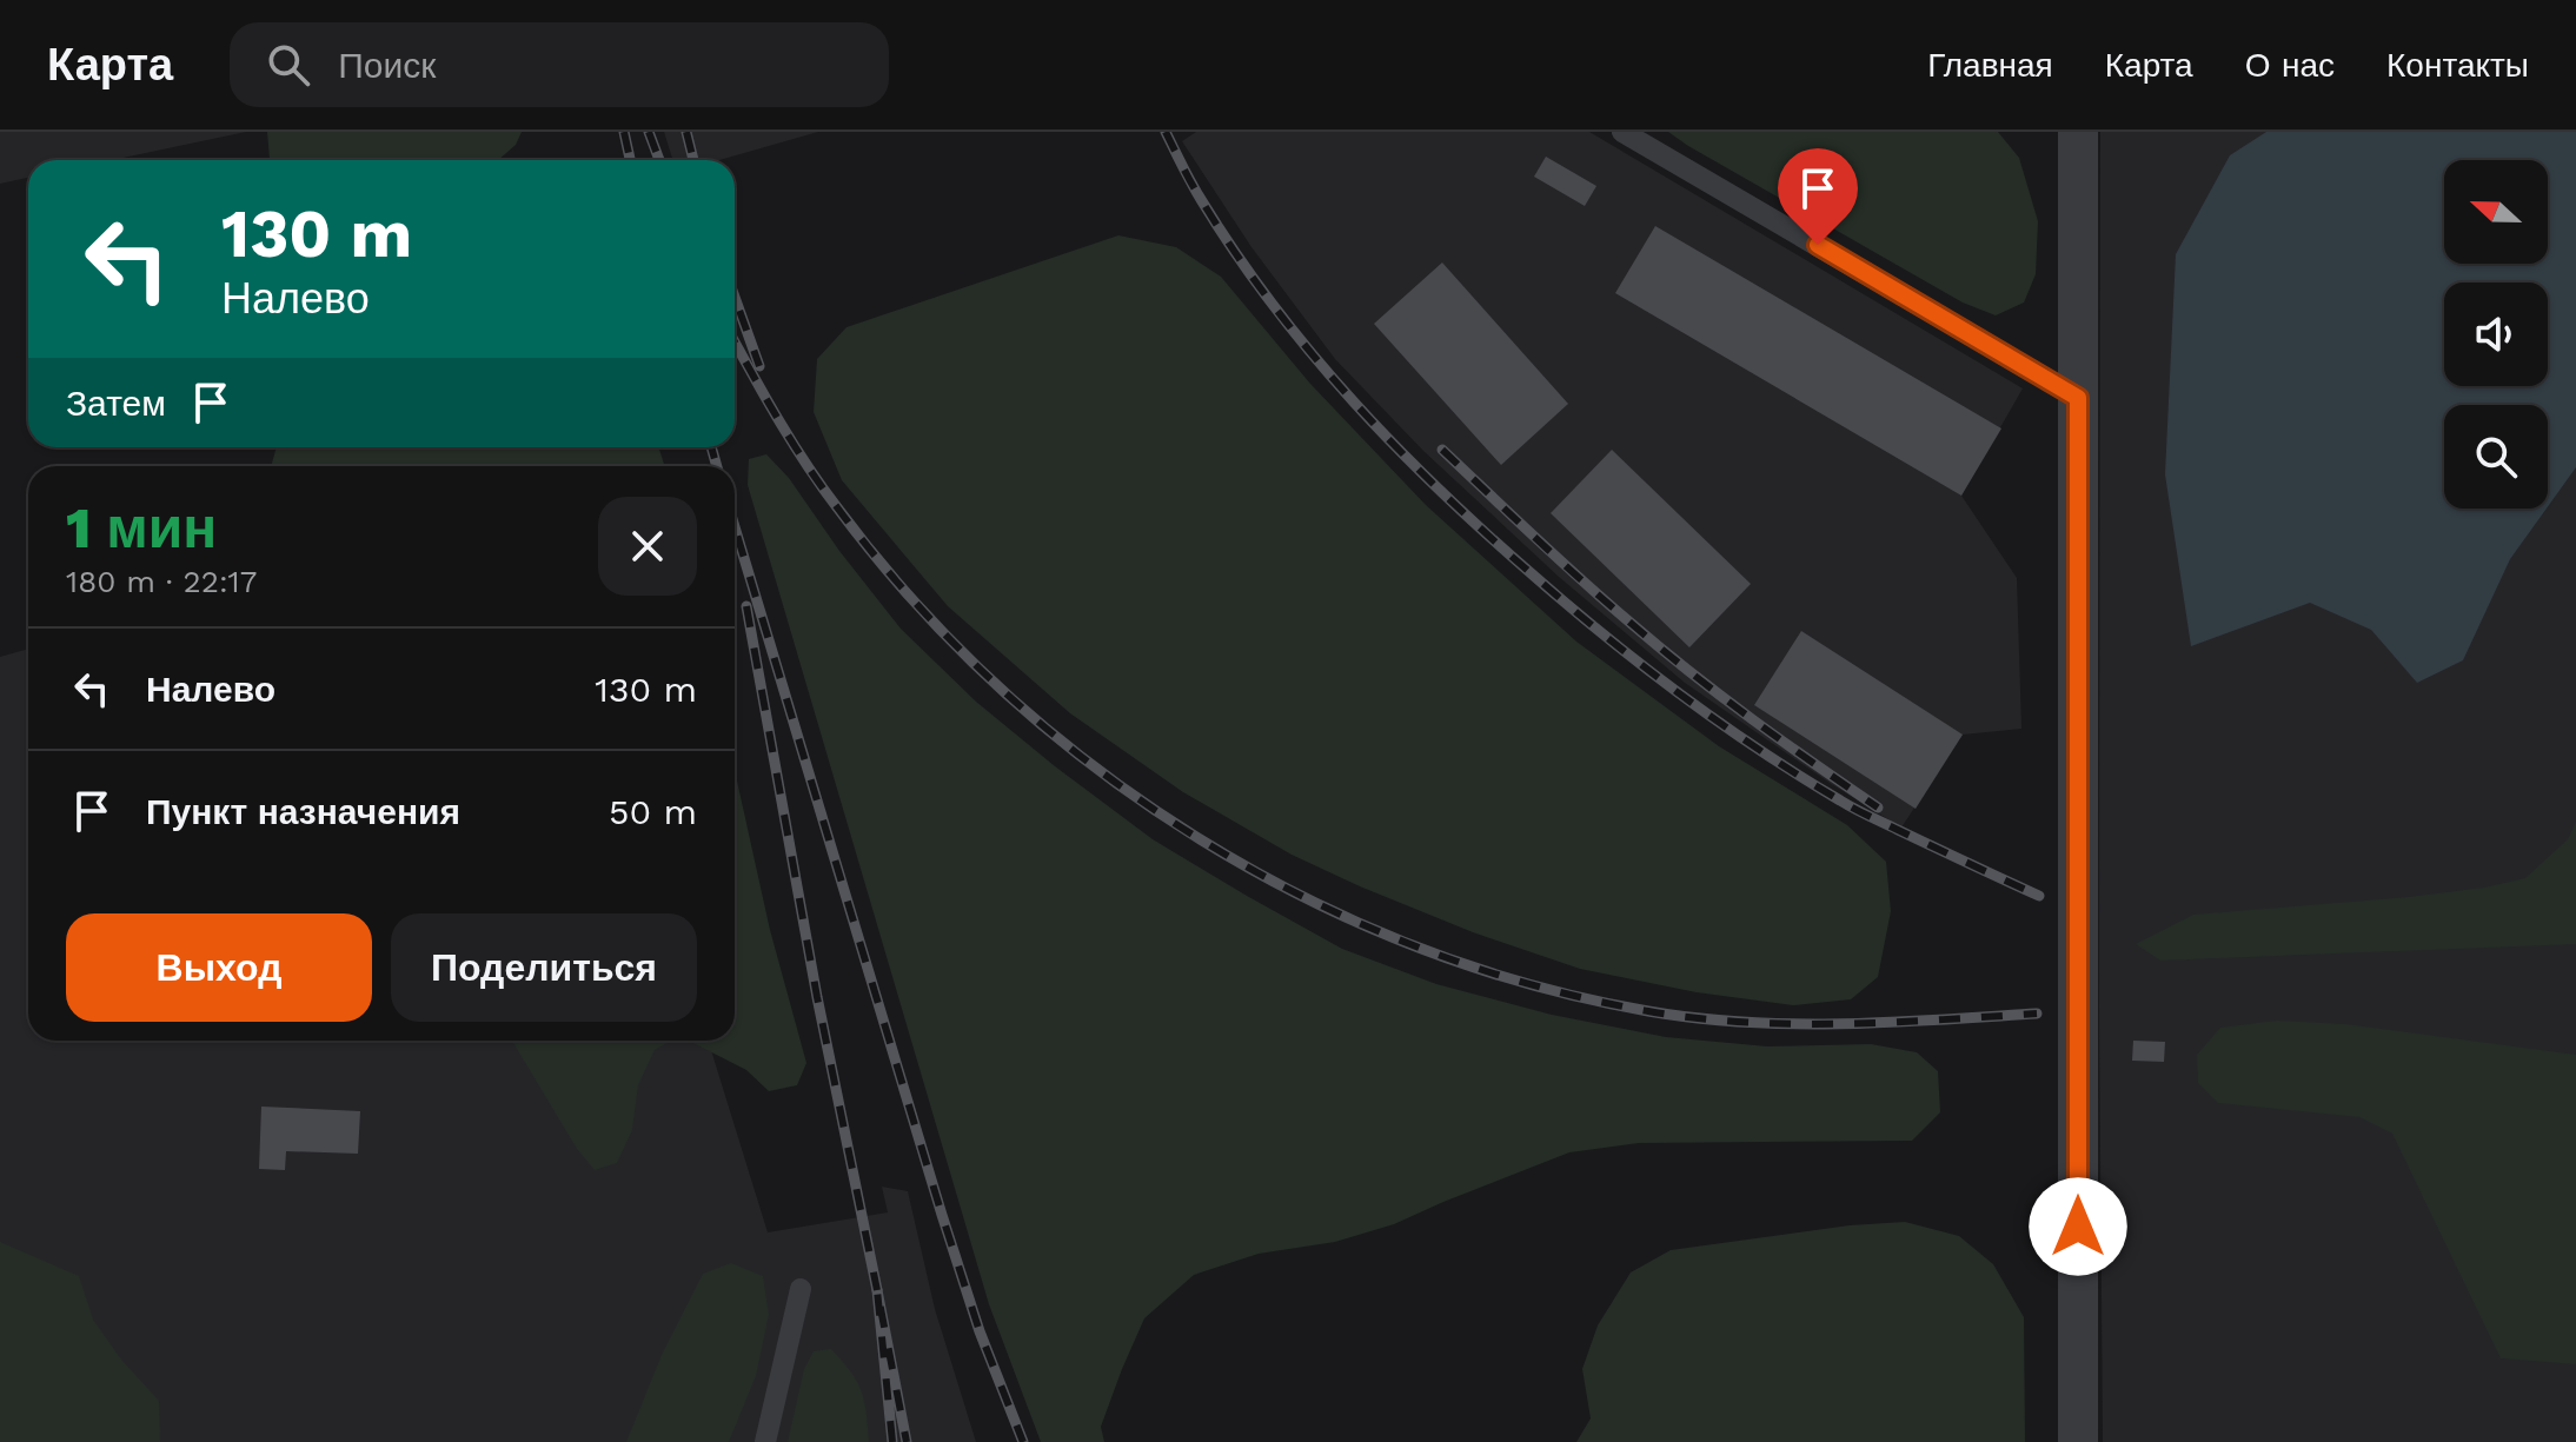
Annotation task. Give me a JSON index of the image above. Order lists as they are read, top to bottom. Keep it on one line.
{"north":"left","page":{"header":"Карта","search":"Поиск","nav":["Главная","Карта","О нас","Контакты"],"turn":["130 m","Налево"],"then":"Затем","heading":["1 мин","180 m · 22:17"],"list":[{"name":"Налево","value":"130 m"},{"name":"Пункт назначения","value":"50 m"}],"buttons":["Выход","Поделиться"]}}
